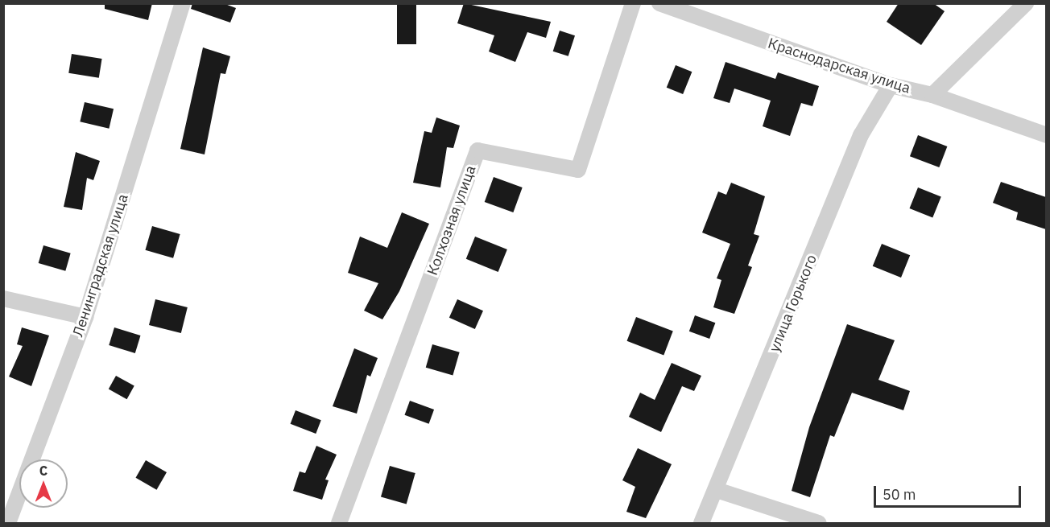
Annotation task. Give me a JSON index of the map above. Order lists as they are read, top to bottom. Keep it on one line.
{"streets":{"street":["Краснодарская улица","Колхозная улица","Ленинградская улица","улица Горького"]},"crossings":[["Краснодарская улица","улица Горького"]],"scale_bar":"50 m","north":"top"}
